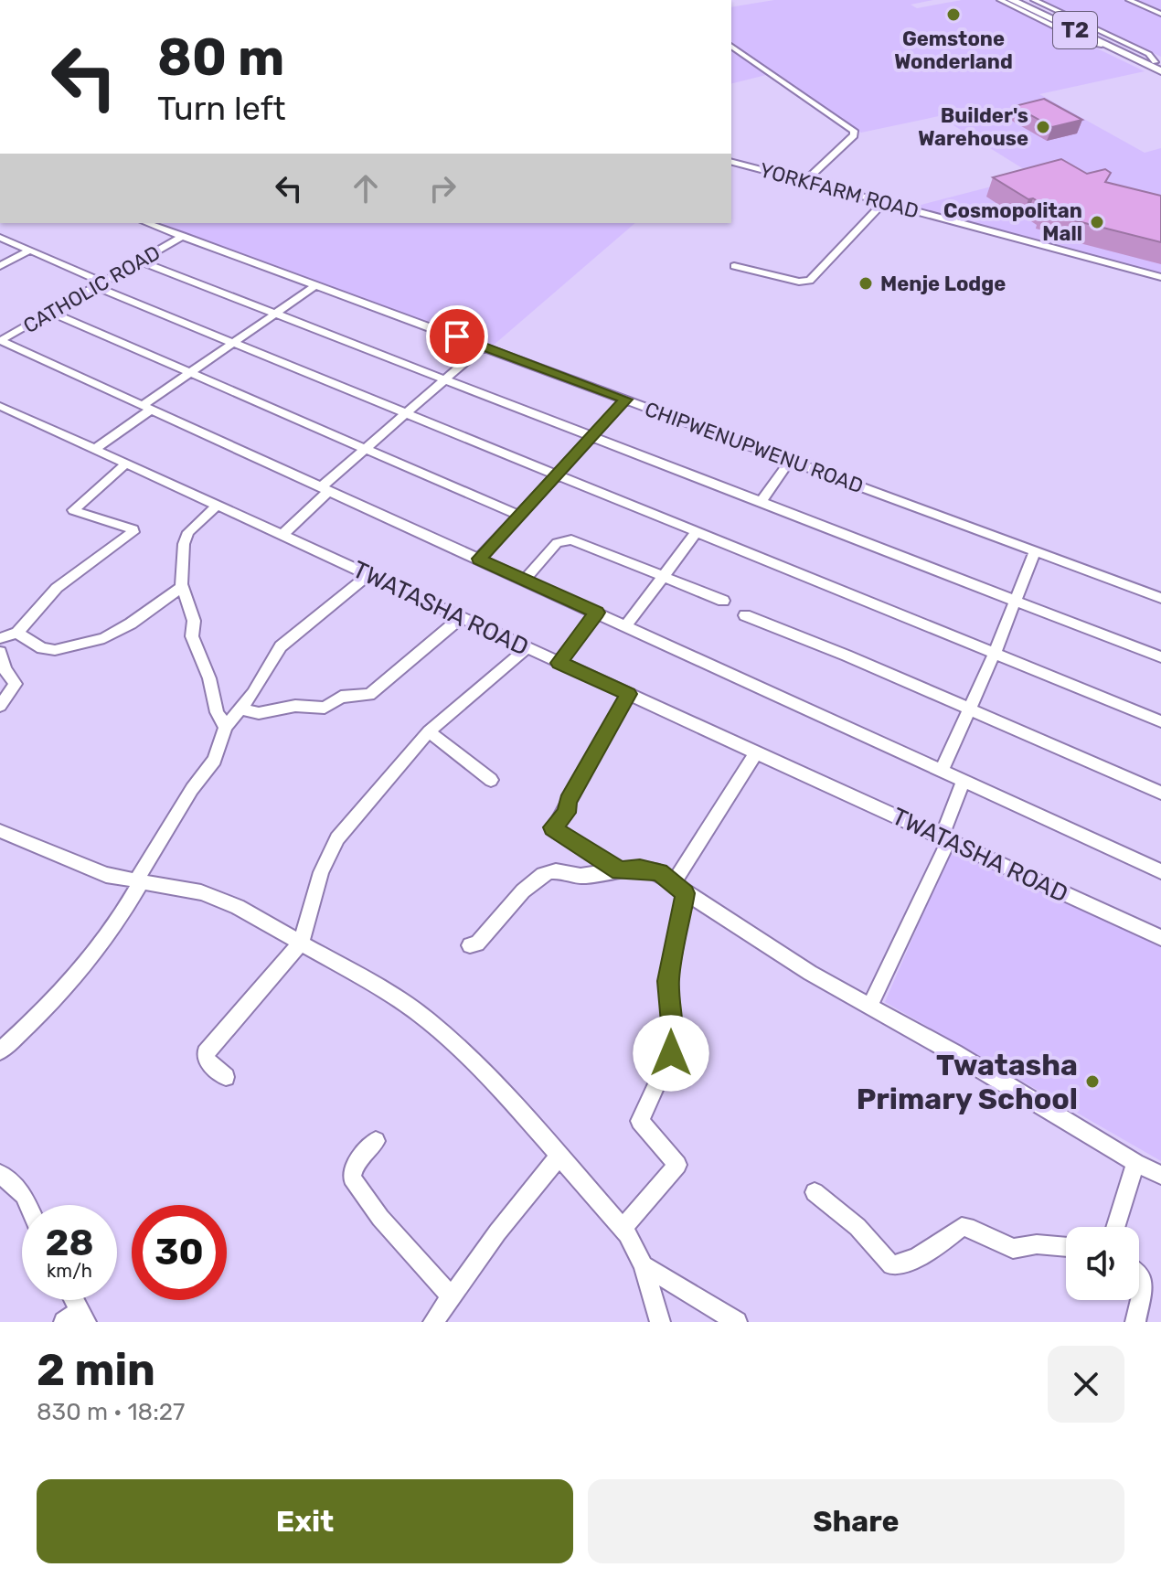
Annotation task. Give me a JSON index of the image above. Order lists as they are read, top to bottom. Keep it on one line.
{"streets":{"main road":["T2"],"street":["YORKFARM ROAD","CATHOLIC ROAD","CHIPWENUPWENU ROAD","TWATASHA ROAD"]},"crossings":[["CATHOLIC ROAD","CHIPWENUPWENU ROAD"]],"places":["Gemstone Wonderland","Builder's Warehouse","Cosmopolitan Mall","Menje Lodge","Twatasha Primary School"],"page":{"turn":["80 m","Turn left"],"speed":"28 km/h","limit":"30","heading":["2 min","830 m · 18:27"],"buttons":["Exit","Share"]}}
